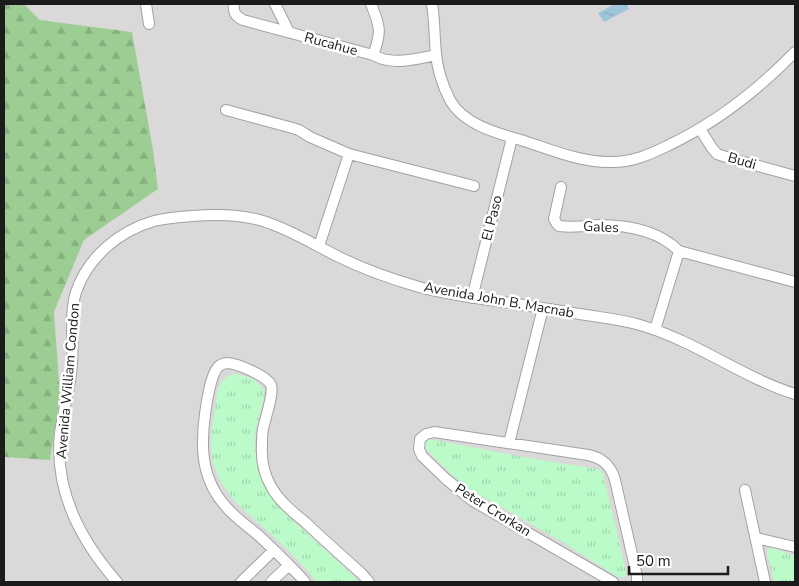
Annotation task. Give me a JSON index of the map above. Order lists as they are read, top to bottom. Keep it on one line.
{"streets":{"street":["Rucahue","Budi","El Paso","Gales","Avenida John B. Macnab","Avenida William Condon","Peter Crorkan"]},"crossings":[["El Paso","Avenida John B. Macnab"],["Avenida John B. Macnab","Avenida William Condon"]],"scale_bar":"50 m"}
